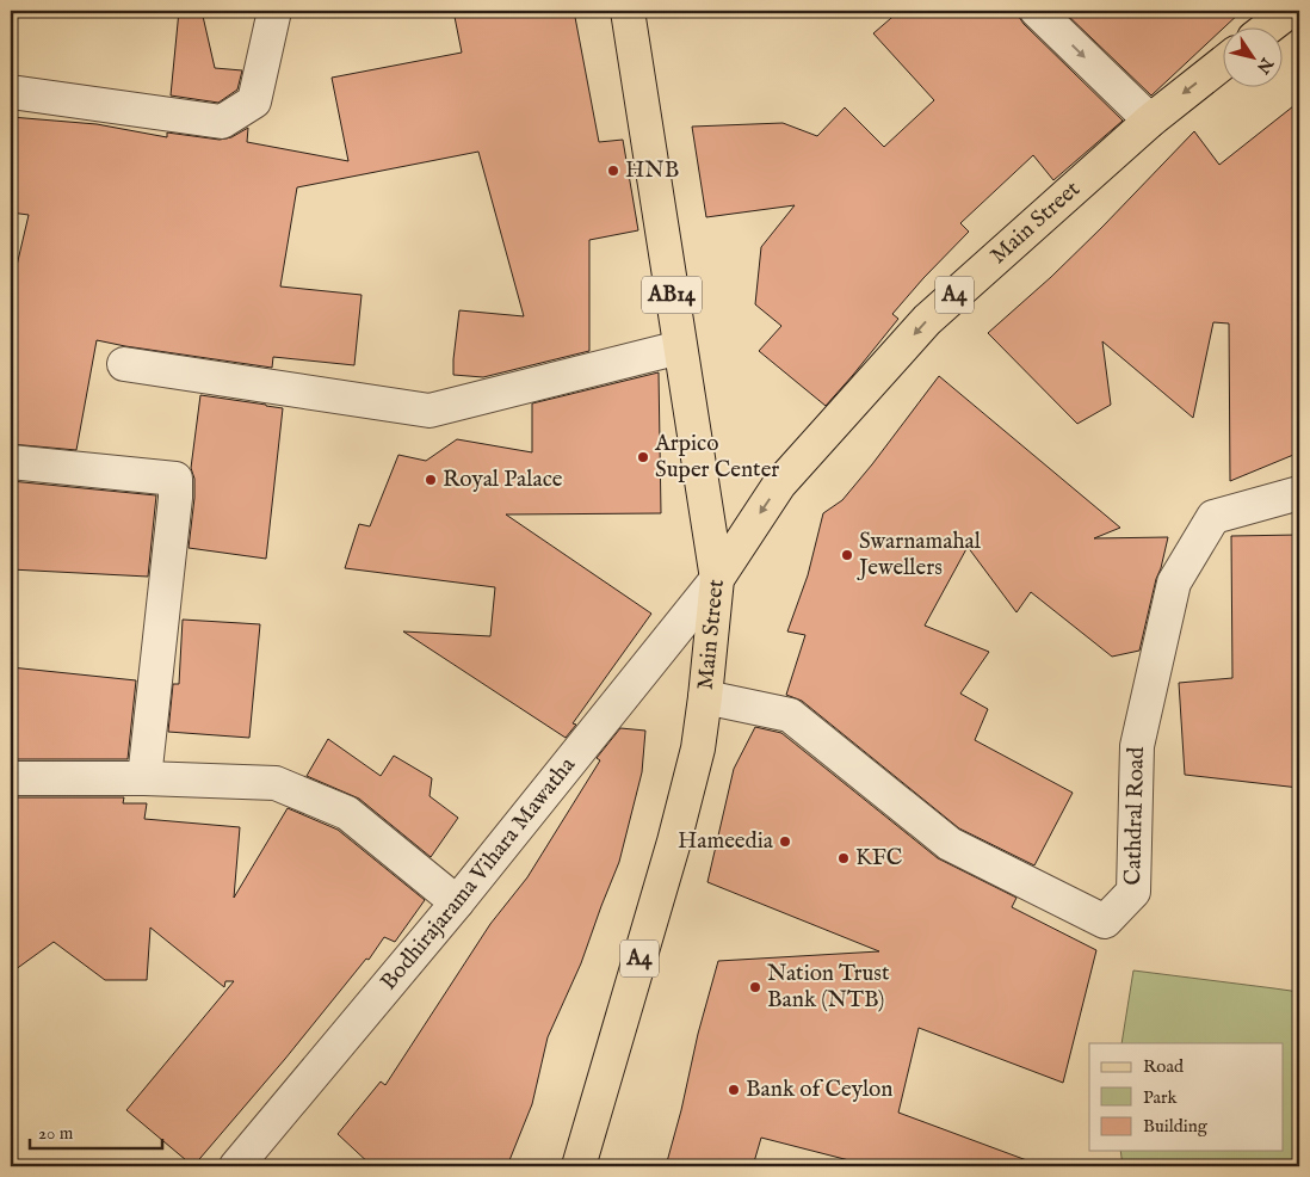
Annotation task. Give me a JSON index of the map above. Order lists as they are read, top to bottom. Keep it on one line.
{"streets":{"main road":["Main Street","AB14","A4"],"street":["Cathdral Road","Bodhirajarama Vihara Mawatha"]},"crossings":[["Main Street","AB14"],["Main Street","Cathdral Road"],["Main Street","Bodhirajarama Vihara Mawatha"],["AB14","Bodhirajarama Vihara Mawatha"]],"one_way":["Main Street"],"places":["HNB","Arpico Super Center","Royal Palace","Swarnamahal Jewellers","Hameedia","KFC","Nation Trust Bank (NTB)","Bank of Ceylon"],"legend":["Road","Park","Building"],"scale_bar":"20 m","north":"bottom right"}
